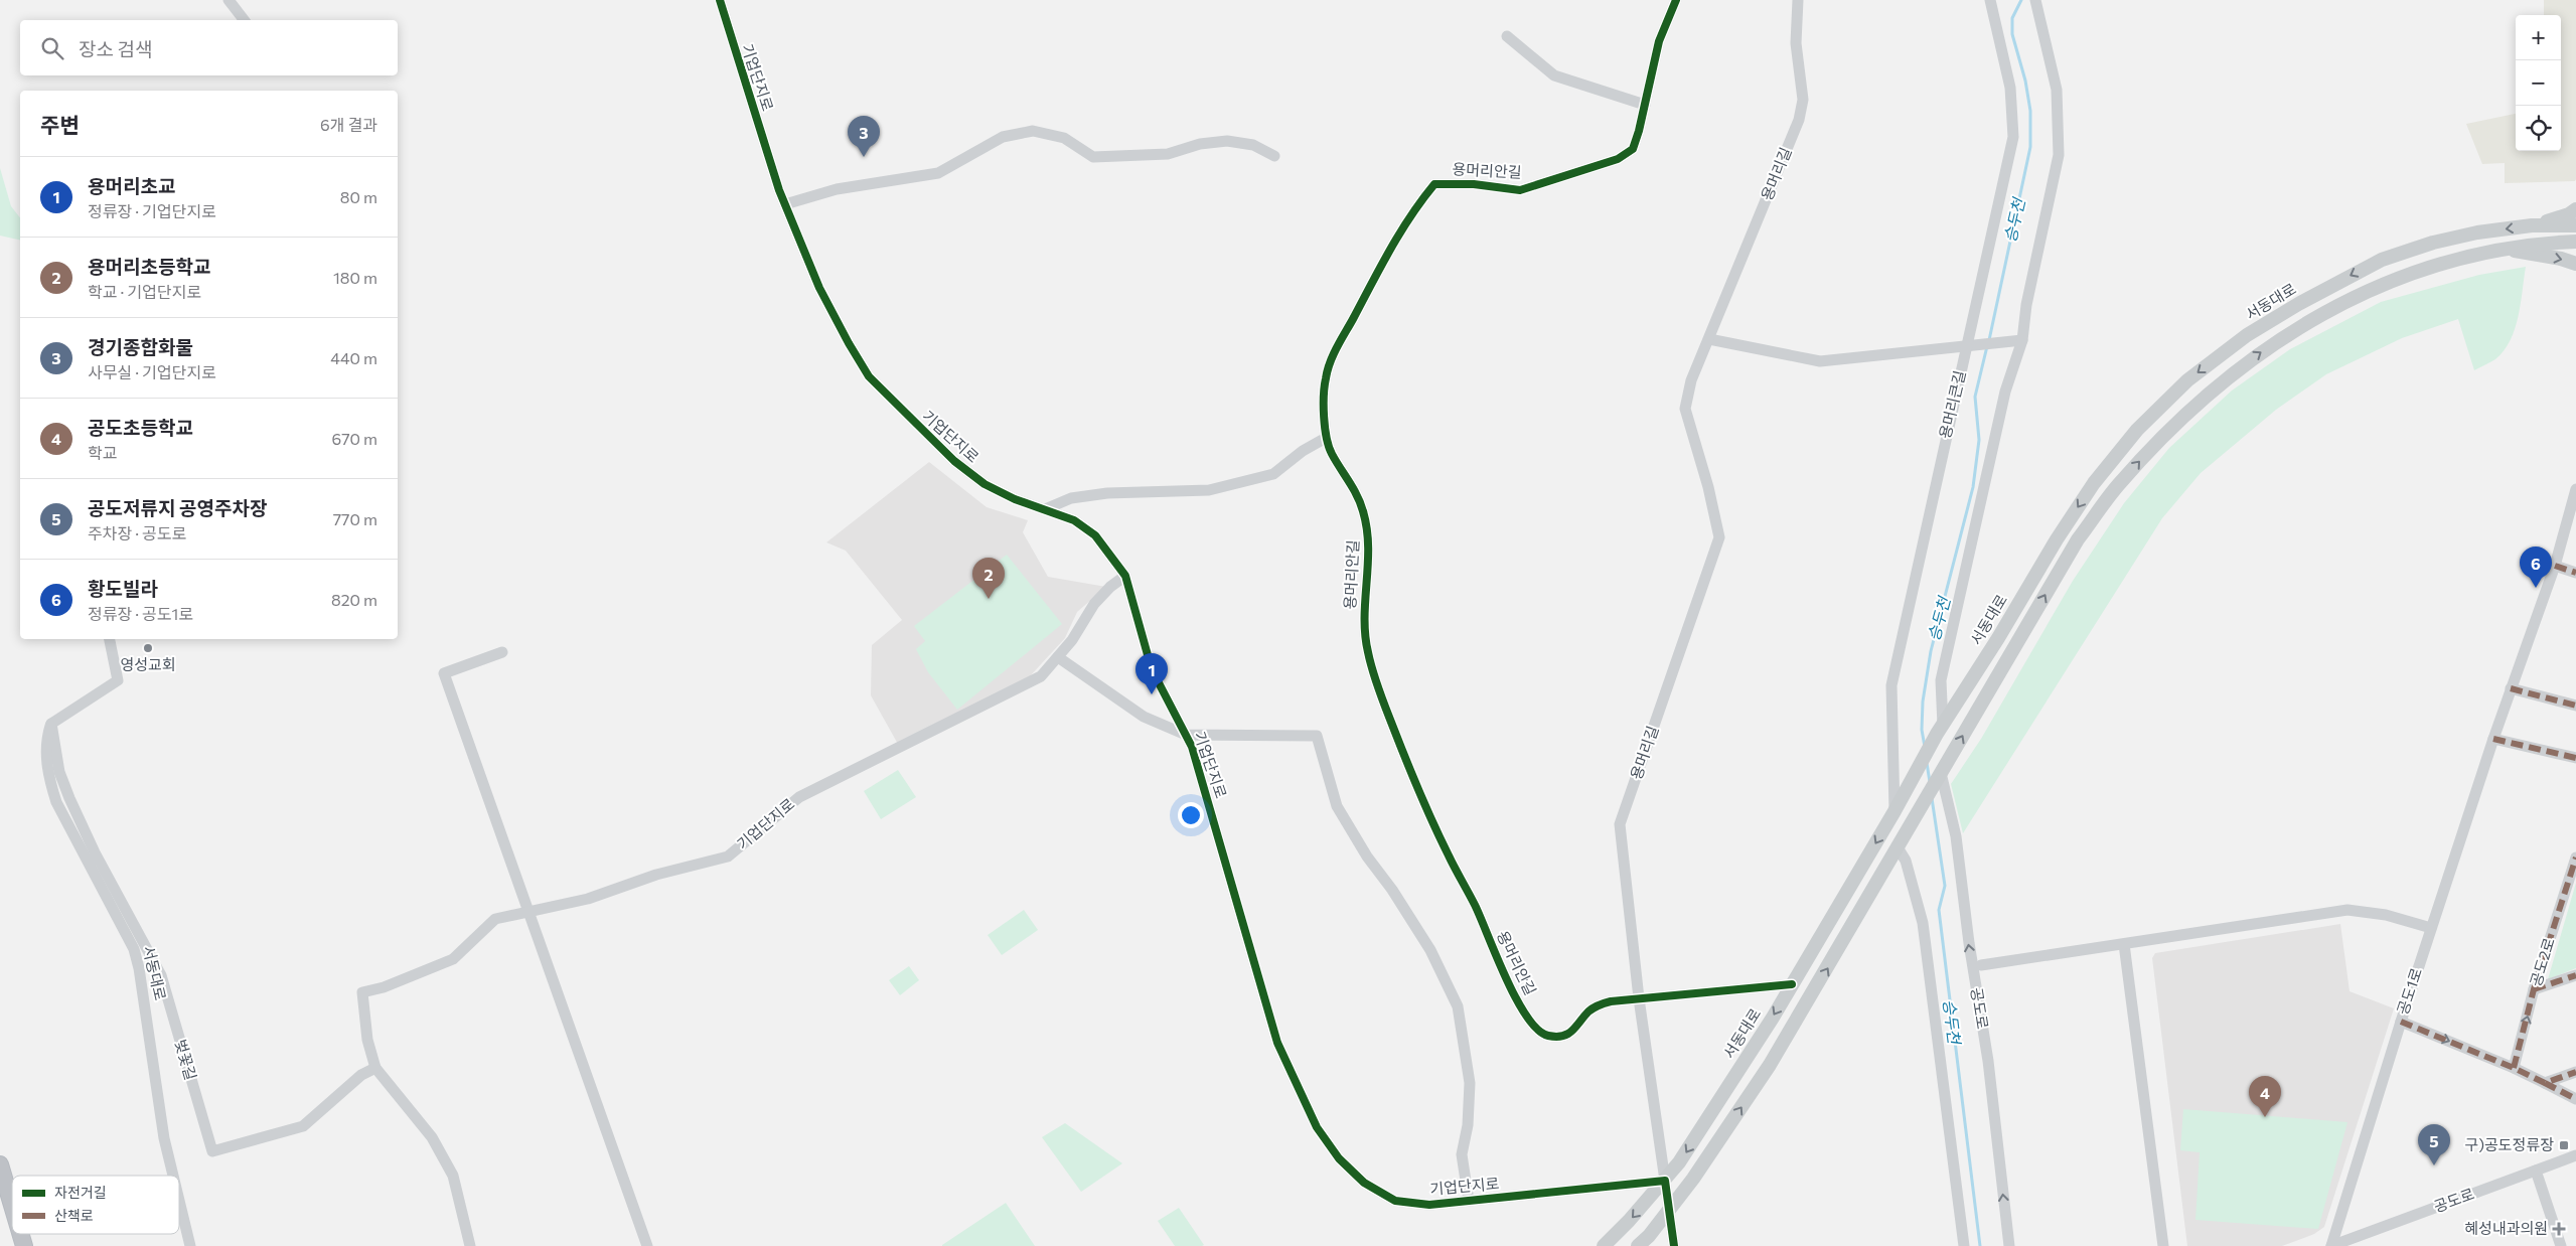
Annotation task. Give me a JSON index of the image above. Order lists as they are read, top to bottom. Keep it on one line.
{"streets":{"main road":["서동대로"],"street":["기업단지로","용머리안길","용머리길","용머리큰길","공도2로","공도1로","공도로","벚꽃길"]},"crossings":[["기업단지로","용머리길"],["기업단지로","서동대로"],["기업단지로","벚꽃길"],["용머리안길","용머리길"],["용머리안길","서동대로"],["용머리길","서동대로"],["서동대로","용머리큰길"],["서동대로","벚꽃길"],["공도1로","공도로"]],"one_way":["공도2로"],"water":["승두천"],"places":{"other":["영성교회"],"transit":["구)공도정류장"],"health":["혜성내과의원"]},"legend":["자전거길","산책로"],"page":{"map_buttons":["+","−"],"search":"장소 검색","heading":["주변","6개 결과"],"pins":["3","6","2","1","4","5"],"list":[{"mark":"1","name":"용머리초교","note":"정류장 · 기업단지로","value":"80 m"},{"mark":"2","name":"용머리초등학교","note":"학교 · 기업단지로","value":"180 m"},{"mark":"3","name":"경기종합화물","note":"사무실 · 기업단지로","value":"440 m"},{"mark":"4","name":"공도초등학교","note":"학교","value":"670 m"},{"mark":"5","name":"공도저류지 공영주차장","note":"주차장 · 공도로","value":"770 m"},{"mark":"6","name":"황도빌라","note":"정류장 · 공도1로","value":"820 m"}]}}
